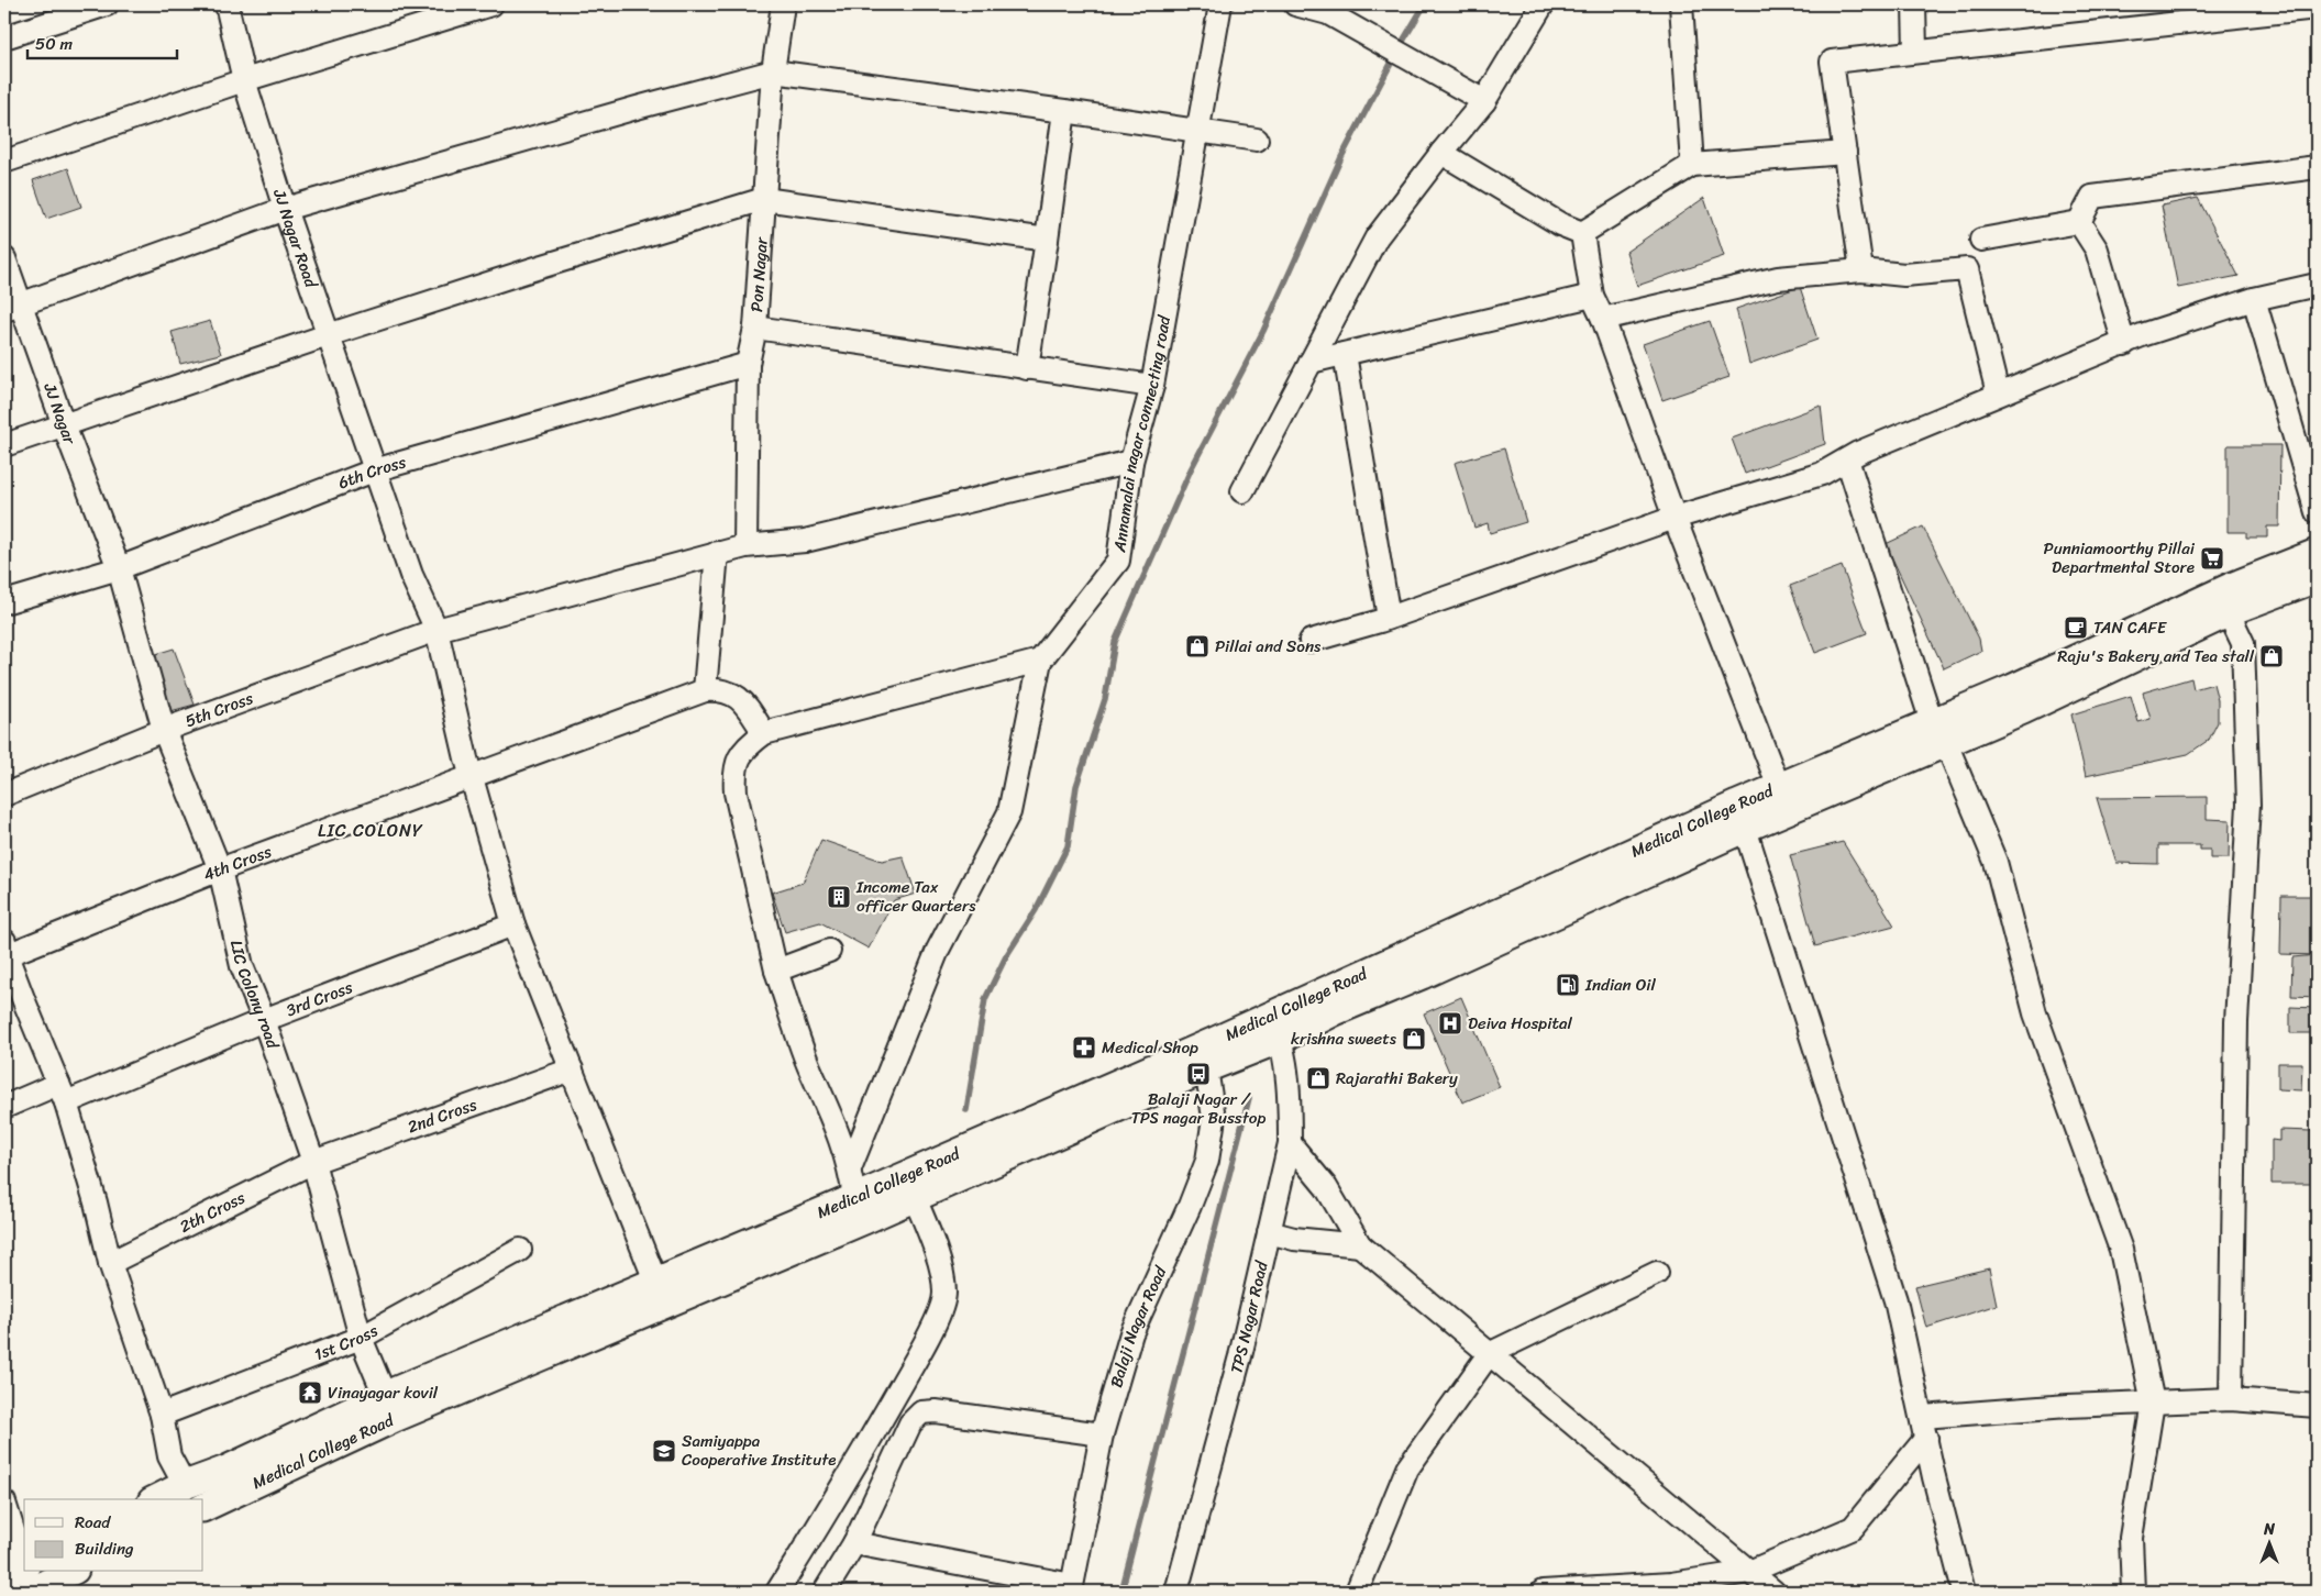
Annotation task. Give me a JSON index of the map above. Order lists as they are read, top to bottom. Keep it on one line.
{"streets":{"main road":["Medical College Road"],"street":["JJ Nagar Road","Pon Nagar","JJ Nagar","Annamalai nagar connecting road","6th Cross","5th Cross","4th Cross","LIC Colony road","3rd Cross","2nd Cross","2th Cross","TPS Nagar Road","Balaji Nagar Road","1st Cross"]},"crossings":[["JJ Nagar Road","6th Cross"],["JJ Nagar Road","5th Cross"],["JJ Nagar Road","Medical College Road"],["JJ Nagar Road","4th Cross"],["JJ Nagar Road","3rd Cross"],["JJ Nagar Road","2nd Cross"],["Pon Nagar","6th Cross"],["Pon Nagar","5th Cross"],["JJ Nagar","6th Cross"],["JJ Nagar","LIC Colony road"],["Annamalai nagar connecting road","5th Cross"],["6th Cross","LIC Colony road"],["5th Cross","LIC Colony road"],["Medical College Road","LIC Colony road"],["Medical College Road","TPS Nagar Road"],["Medical College Road","Balaji Nagar Road"],["4th Cross","LIC Colony road"],["LIC Colony road","3rd Cross"],["LIC Colony road","2nd Cross"],["LIC Colony road","2th Cross"],["LIC Colony road","1st Cross"],["2nd Cross","2th Cross"]],"districts":["LIC COLONY"],"places":{"supermarket":["Punniamoorthy Pillai Departmental Store"],"cafe":["TAN CAFE"],"shop":["Pillai and Sons","Raju's Bakery and Tea stall","krishna sweets","Rajarathi Bakery"],"building":["Income Tax officer Quarters"],"fuel station":["Indian Oil"],"hospital":["Deiva Hospital"],"pharmacy":["Medical Shop"],"bus stop":["Balaji Nagar / TPS nagar Busstop"],"temple":["Vinayagar kovil"],"school or university":["Samiyappa Cooperative Institute"]},"legend":["Road","Building"],"scale_bar":"50 m","north":"top"}
